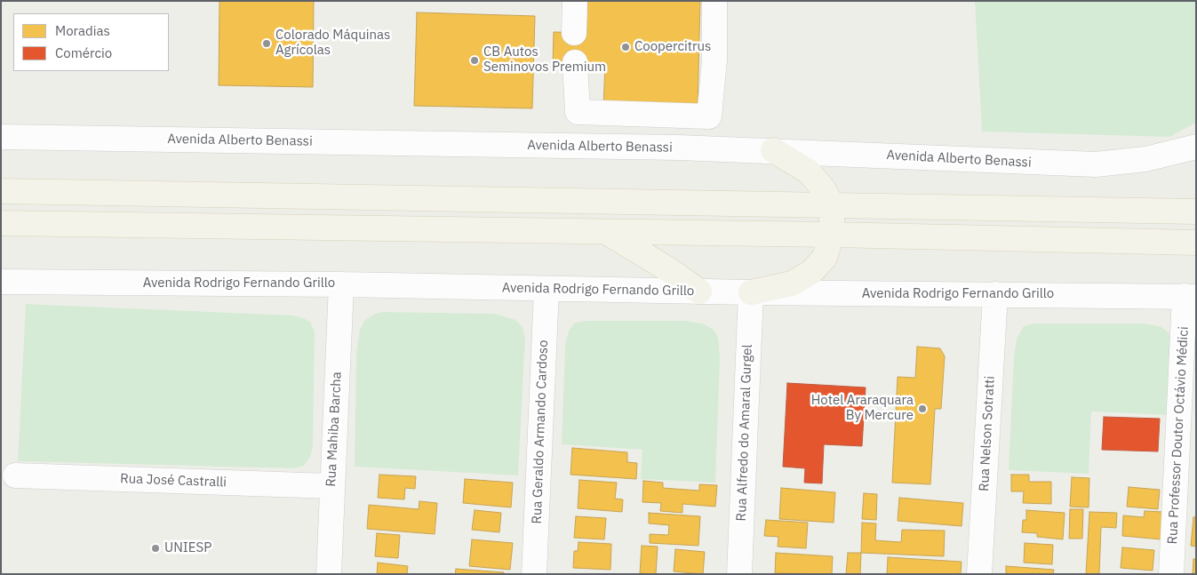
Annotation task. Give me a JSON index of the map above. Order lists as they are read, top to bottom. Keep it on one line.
{"streets":{"street":["Avenida Alberto Benassi","Avenida Rodrigo Fernando Grillo","Rua Mahiba Barcha","Rua Geraldo Armando Cardoso","Rua Alfredo do Amaral Gurgel","Rua Nelson Sotratti","Rua Professor Doutor Octávio Médici","Rua José Castralli"]},"crossings":[["Avenida Rodrigo Fernando Grillo","Rua Mahiba Barcha"],["Avenida Rodrigo Fernando Grillo","Rua Geraldo Armando Cardoso"],["Avenida Rodrigo Fernando Grillo","Rua Alfredo do Amaral Gurgel"],["Avenida Rodrigo Fernando Grillo","Rua Nelson Sotratti"],["Avenida Rodrigo Fernando Grillo","Rua Professor Doutor Octávio Médici"],["Rua Mahiba Barcha","Rua José Castralli"]],"places":["Colorado Máquinas Agrícolas","Coopercitrus","CB Autos Seminovos Premium","Hotel Araraquara By Mercure","UNIESP"],"legend":["Moradias","Comércio"]}
